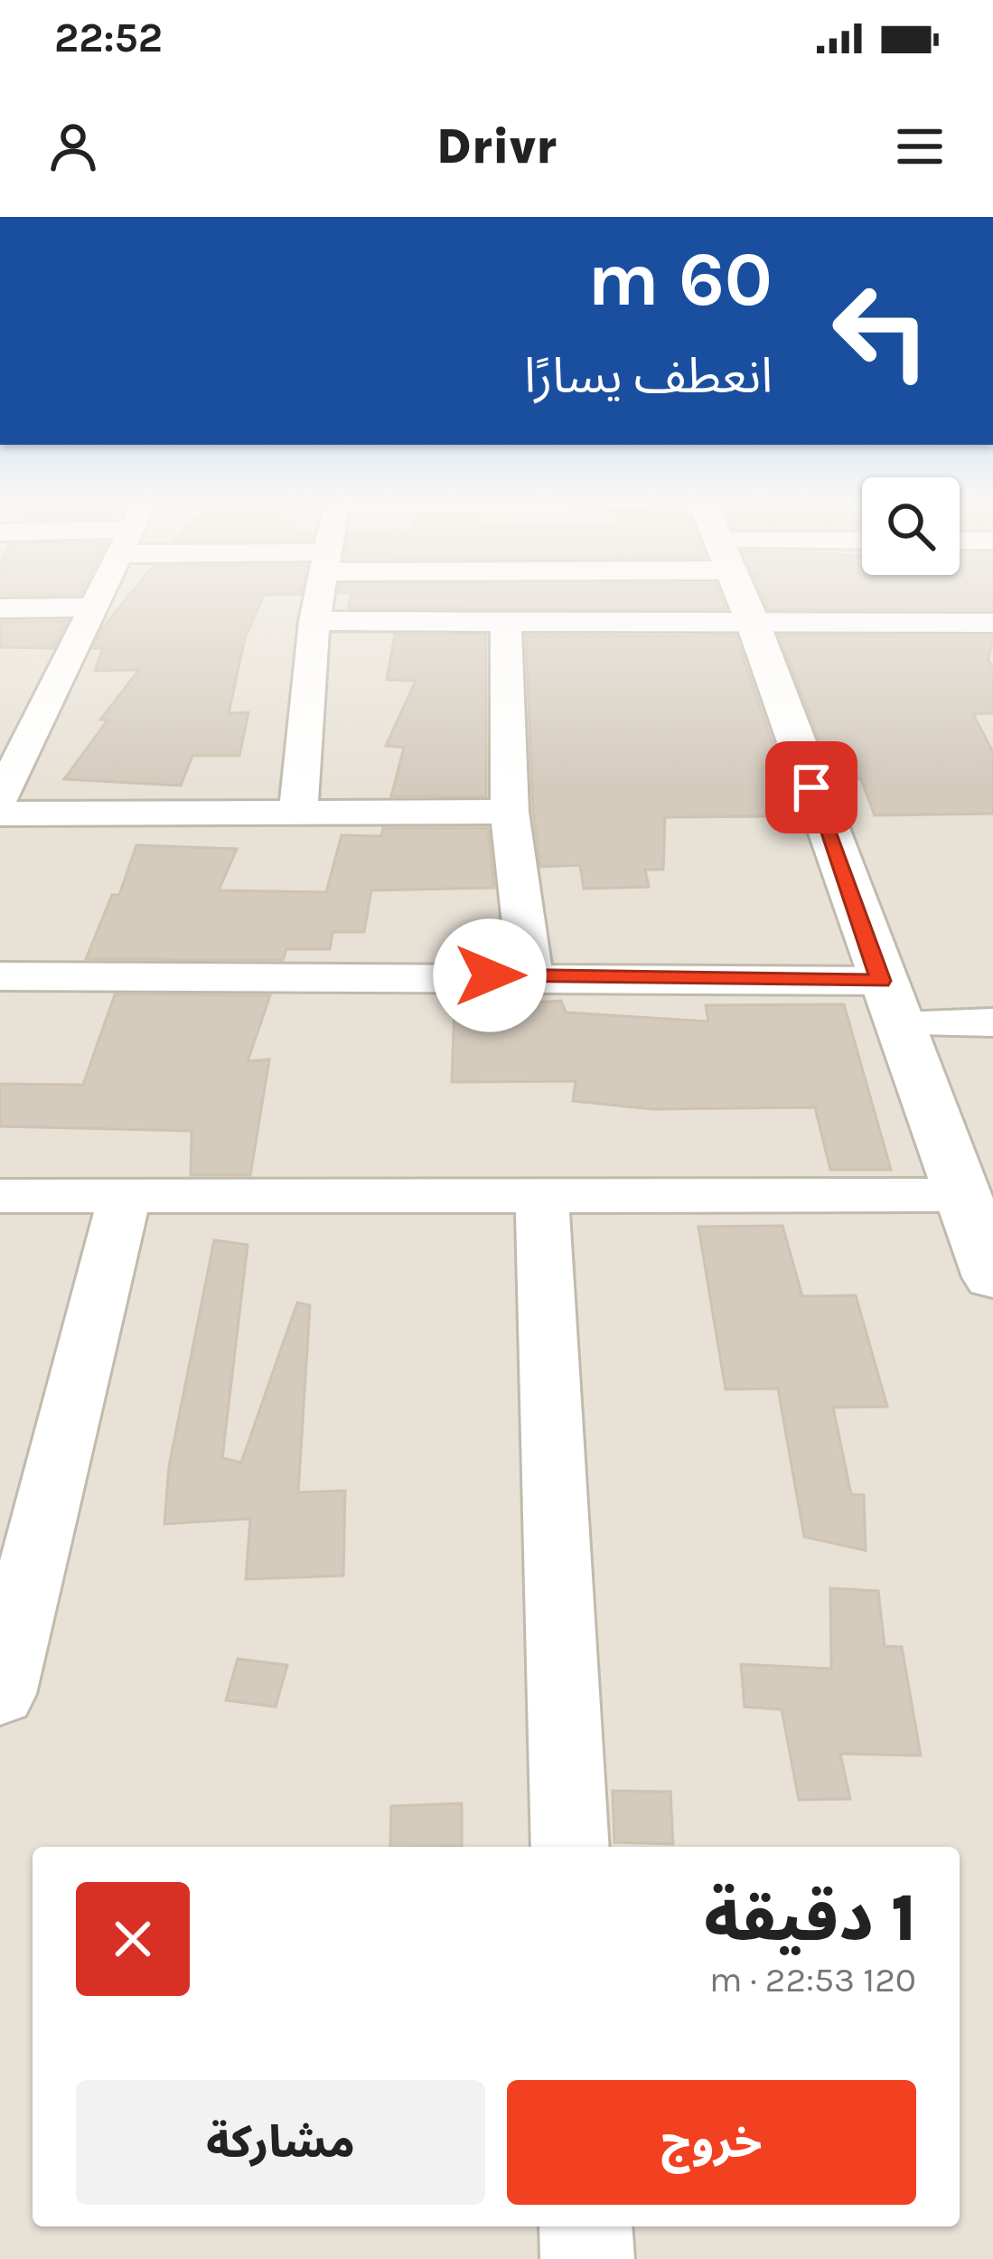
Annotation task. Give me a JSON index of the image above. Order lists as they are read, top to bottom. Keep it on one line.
{"page":{"status":"22:52","header":"Drivr","turn":["60 m","انعطف يسارًا"],"heading":["1 دقيقة","120 m · 22:53"],"buttons":["خروج","مشاركة"]}}
